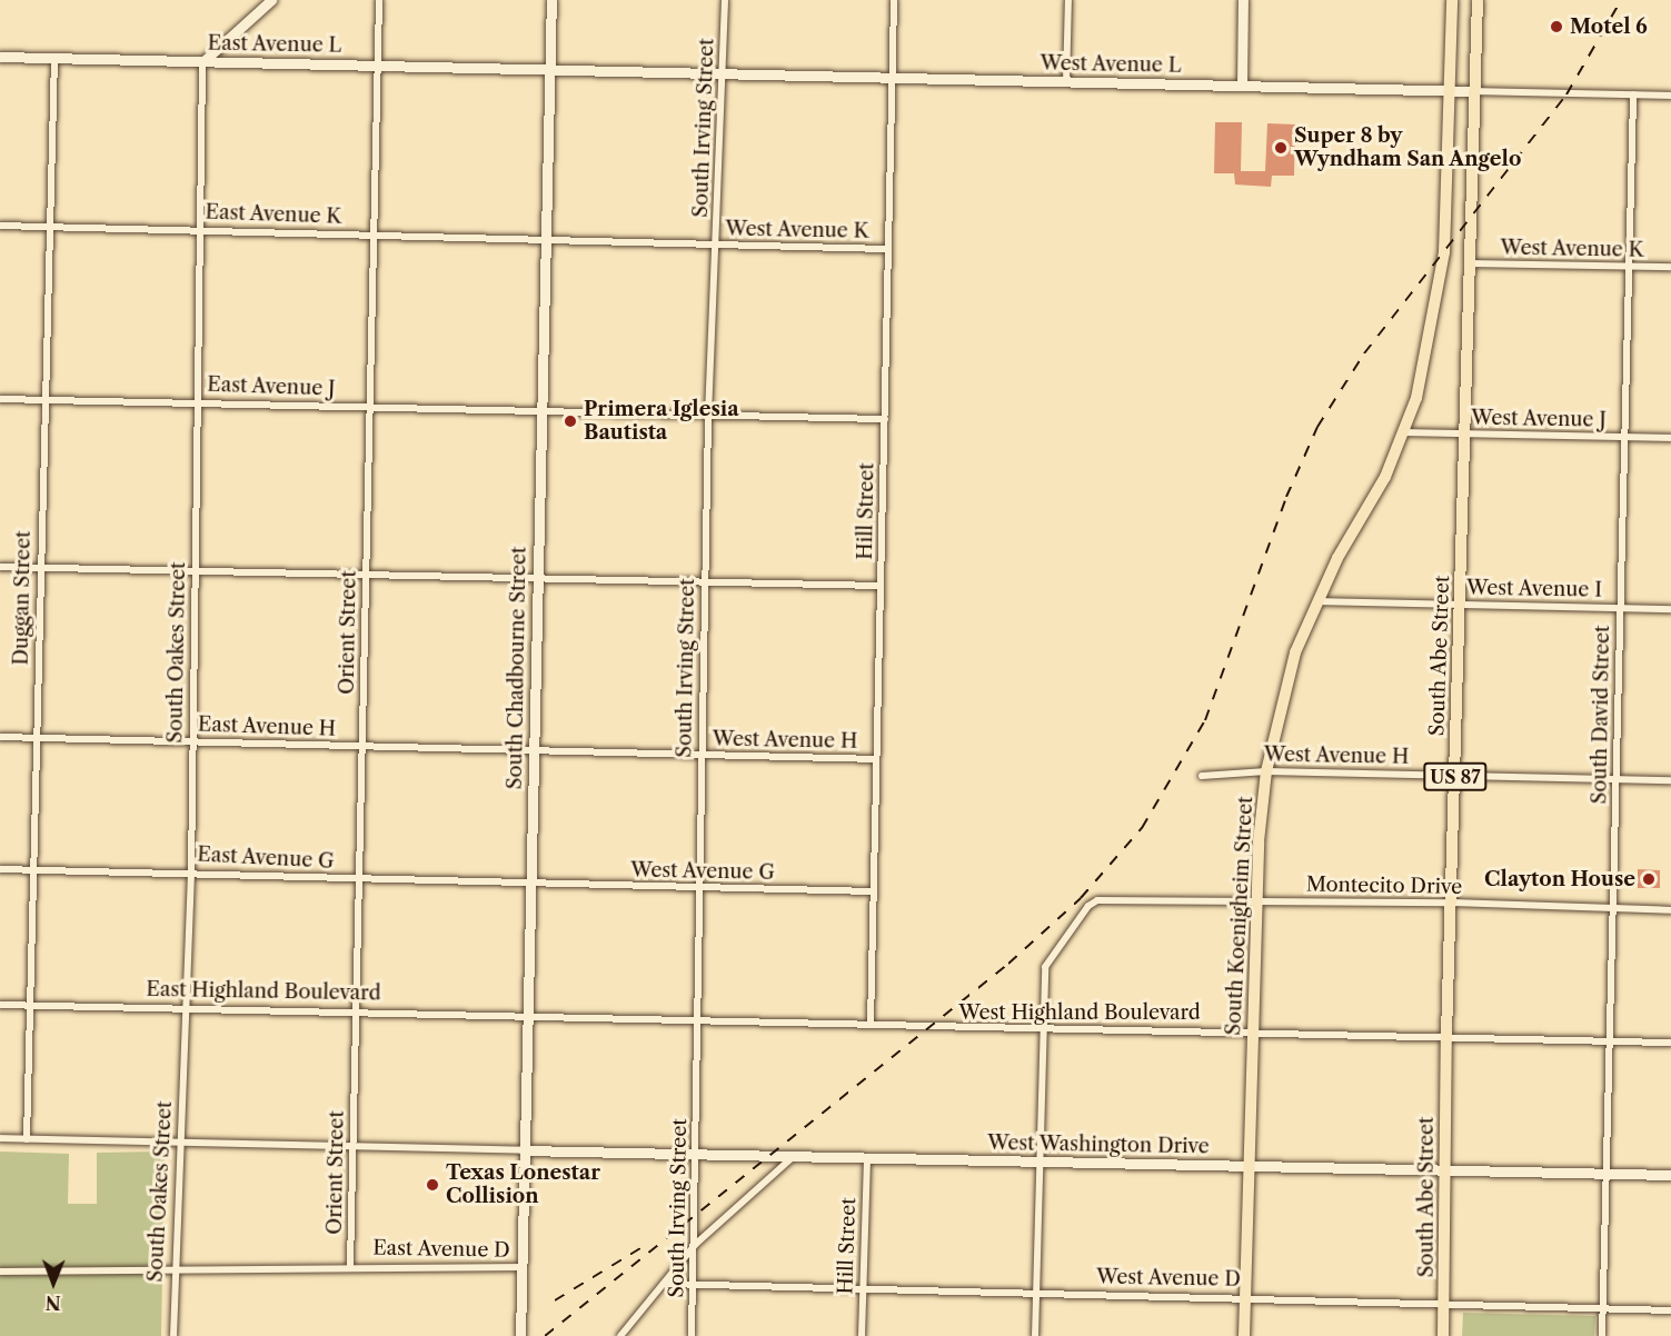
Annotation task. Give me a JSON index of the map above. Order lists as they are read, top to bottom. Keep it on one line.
{"streets":{"main road":["East Avenue L","West Avenue L","South Abe Street","South Chadbourne Street","US 87","South Koenigheim Street","West Washington Drive"],"street":["South Irving Street","East Avenue K","West Avenue K","East Avenue J","West Avenue J","Hill Street","West Avenue I","Duggan Street","Orient Street","South Oakes Street","South David Street","East Avenue H","West Avenue H","East Avenue G","West Avenue G","Montecito Drive","East Highland Boulevard","West Highland Boulevard","East Avenue D","West Avenue D"]},"crossings":[["East Avenue L","West Avenue L"],["East Avenue L","Duggan Street"],["East Avenue L","Orient Street"],["East Avenue L","South Oakes Street"],["East Avenue L","South Chadbourne Street"],["West Avenue L","South Irving Street"],["West Avenue L","Hill Street"],["West Avenue L","South Abe Street"],["West Avenue L","South Chadbourne Street"],["West Avenue L","South David Street"],["West Avenue L","US 87"],["West Avenue L","South Koenigheim Street"],["South Irving Street","West Avenue K"],["South Irving Street","West Avenue H"],["South Irving Street","West Avenue G"],["South Irving Street","West Highland Boulevard"],["South Irving Street","West Washington Drive"],["South Irving Street","West Avenue D"],["East Avenue K","West Avenue K"],["East Avenue K","Duggan Street"],["East Avenue K","Orient Street"],["East Avenue K","South Oakes Street"],["East Avenue K","South Chadbourne Street"],["West Avenue K","Hill Street"],["West Avenue K","South Abe Street"],["West Avenue K","South Chadbourne Street"],["West Avenue K","South David Street"],["East Avenue J","Duggan Street"],["East Avenue J","Orient Street"],["East Avenue J","South Oakes Street"],["East Avenue J","South Chadbourne Street"],["West Avenue J","South Abe Street"],["West Avenue J","South David Street"],["West Avenue J","South Koenigheim Street"],["Hill Street","West Avenue H"],["Hill Street","West Avenue G"],["Hill Street","West Highland Boulevard"],["Hill Street","West Washington Drive"],["Hill Street","West Avenue D"],["West Avenue I","South Abe Street"],["West Avenue I","South David Street"],["West Avenue I","South Koenigheim Street"],["Duggan Street","East Avenue H"],["Duggan Street","East Avenue G"],["Duggan Street","East Highland Boulevard"],["Orient Street","East Avenue H"],["Orient Street","East Avenue G"],["Orient Street","East Highland Boulevard"],["Orient Street","East Avenue D"],["South Oakes Street","East Avenue H"],["South Oakes Street","East Avenue G"],["South Oakes Street","East Highland Boulevard"],["South Oakes Street","East Avenue D"],["South Abe Street","West Avenue H"],["South Abe Street","US 87"],["South Abe Street","Montecito Drive"],["South Abe Street","West Highland Boulevard"],["South Abe Street","West Washington Drive"],["South Abe Street","West Avenue D"],["South Chadbourne Street","East Avenue H"],["South Chadbourne Street","West Avenue H"],["South Chadbourne Street","East Avenue G"],["South Chadbourne Street","West Avenue G"],["South Chadbourne Street","East Highland Boulevard"],["South Chadbourne Street","West Highland Boulevard"],["South Chadbourne Street","West Washington Drive"],["South Chadbourne Street","East Avenue D"],["South David Street","West Avenue H"],["South David Street","Montecito Drive"],["South David Street","West Highland Boulevard"],["South David Street","West Washington Drive"],["South David Street","West Avenue D"],["East Avenue H","West Avenue H"],["West Avenue H","South Koenigheim Street"],["East Avenue G","West Avenue G"],["Montecito Drive","South Koenigheim Street"],["Montecito Drive","West Highland Boulevard"],["South Koenigheim Street","West Highland Boulevard"],["South Koenigheim Street","West Washington Drive"],["South Koenigheim Street","West Avenue D"],["East Highland Boulevard","West Highland Boulevard"]],"places":["Motel 6","Super 8 by Wyndham San Angelo","Primera Iglesia Bautista","Clayton House","Texas Lonestar Collision"],"north":"bottom"}
